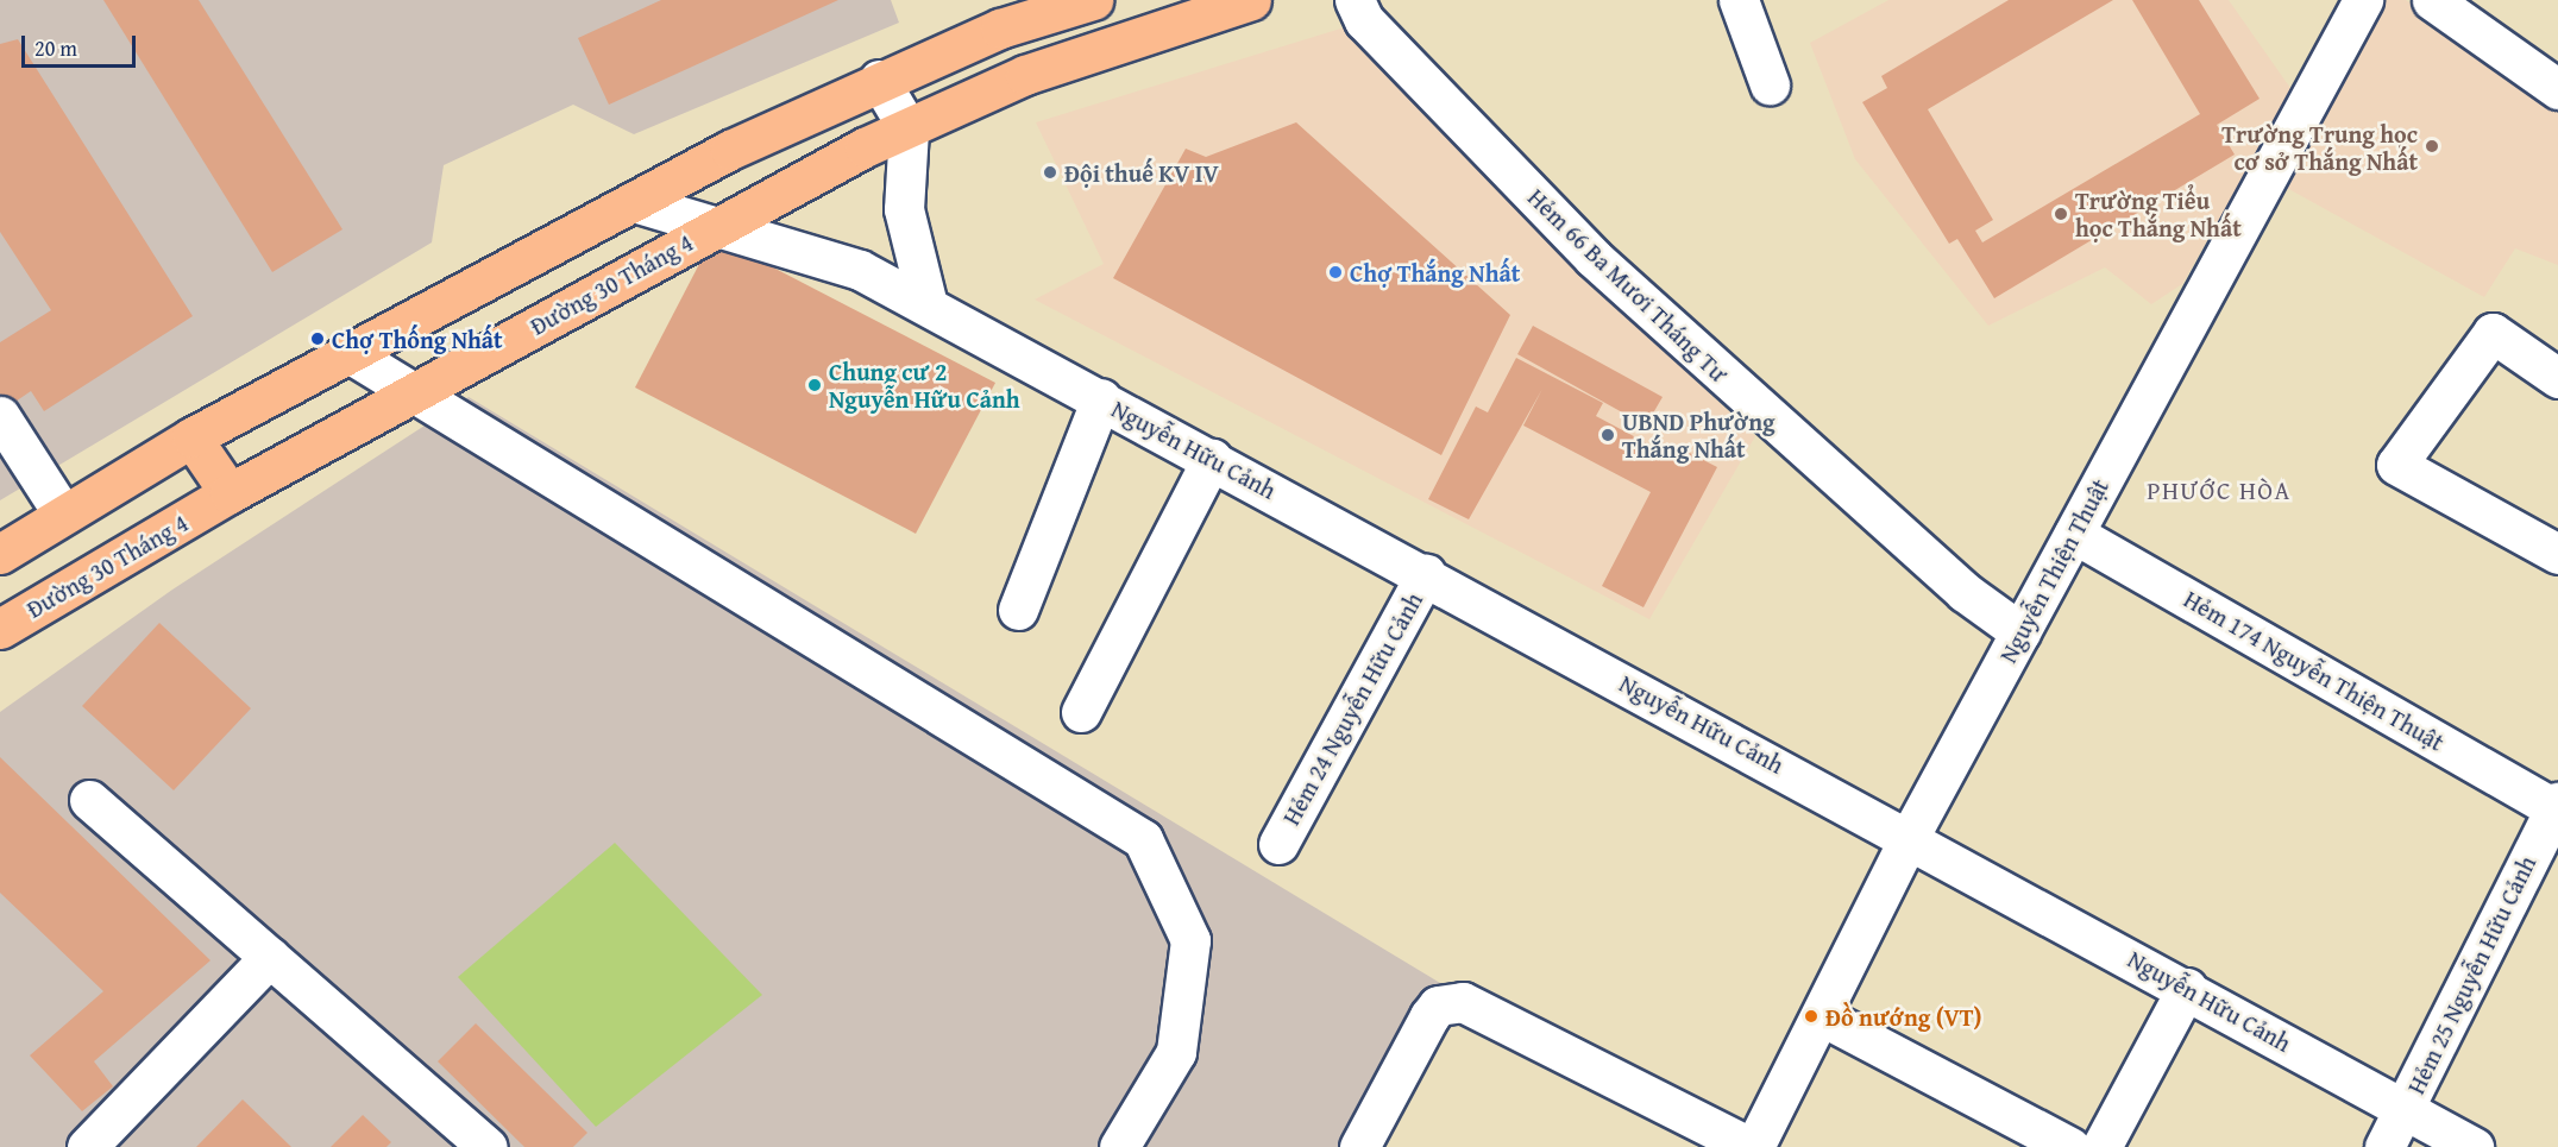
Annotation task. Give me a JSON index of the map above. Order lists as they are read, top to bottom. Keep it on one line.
{"streets":{"main road":["Đường 30 Tháng 4"],"street":["Hẻm 66 Ba Mươi Tháng Tư","Nguyễn Hữu Cảnh","Nguyễn Thiện Thuật","Hẻm 174 Nguyễn Thiện Thuật","Hẻm 24 Nguyễn Hữu Cảnh","Hẻm 25 Nguyễn Hữu Cảnh"]},"crossings":[["Đường 30 Tháng 4","Nguyễn Hữu Cảnh"],["Hẻm 66 Ba Mươi Tháng Tư","Nguyễn Thiện Thuật"],["Nguyễn Hữu Cảnh","Nguyễn Thiện Thuật"],["Nguyễn Hữu Cảnh","Hẻm 24 Nguyễn Hữu Cảnh"],["Nguyễn Hữu Cảnh","Hẻm 25 Nguyễn Hữu Cảnh"],["Nguyễn Thiện Thuật","Hẻm 174 Nguyễn Thiện Thuật"],["Hẻm 174 Nguyễn Thiện Thuật","Hẻm 25 Nguyễn Hữu Cảnh"]],"districts":["PHƯỚC HÒA"],"places":["Trường Trung học cơ sở Thắng Nhất","Đội thuế KV IV","Trường Tiểu học Thắng Nhất","Chợ Thắng Nhất","Chợ Thống Nhất","Chung cư 2 Nguyễn Hữu Cảnh","UBND Phường Thắng Nhất","Đồ nướng (VT)"],"scale_bar":"20 m"}
